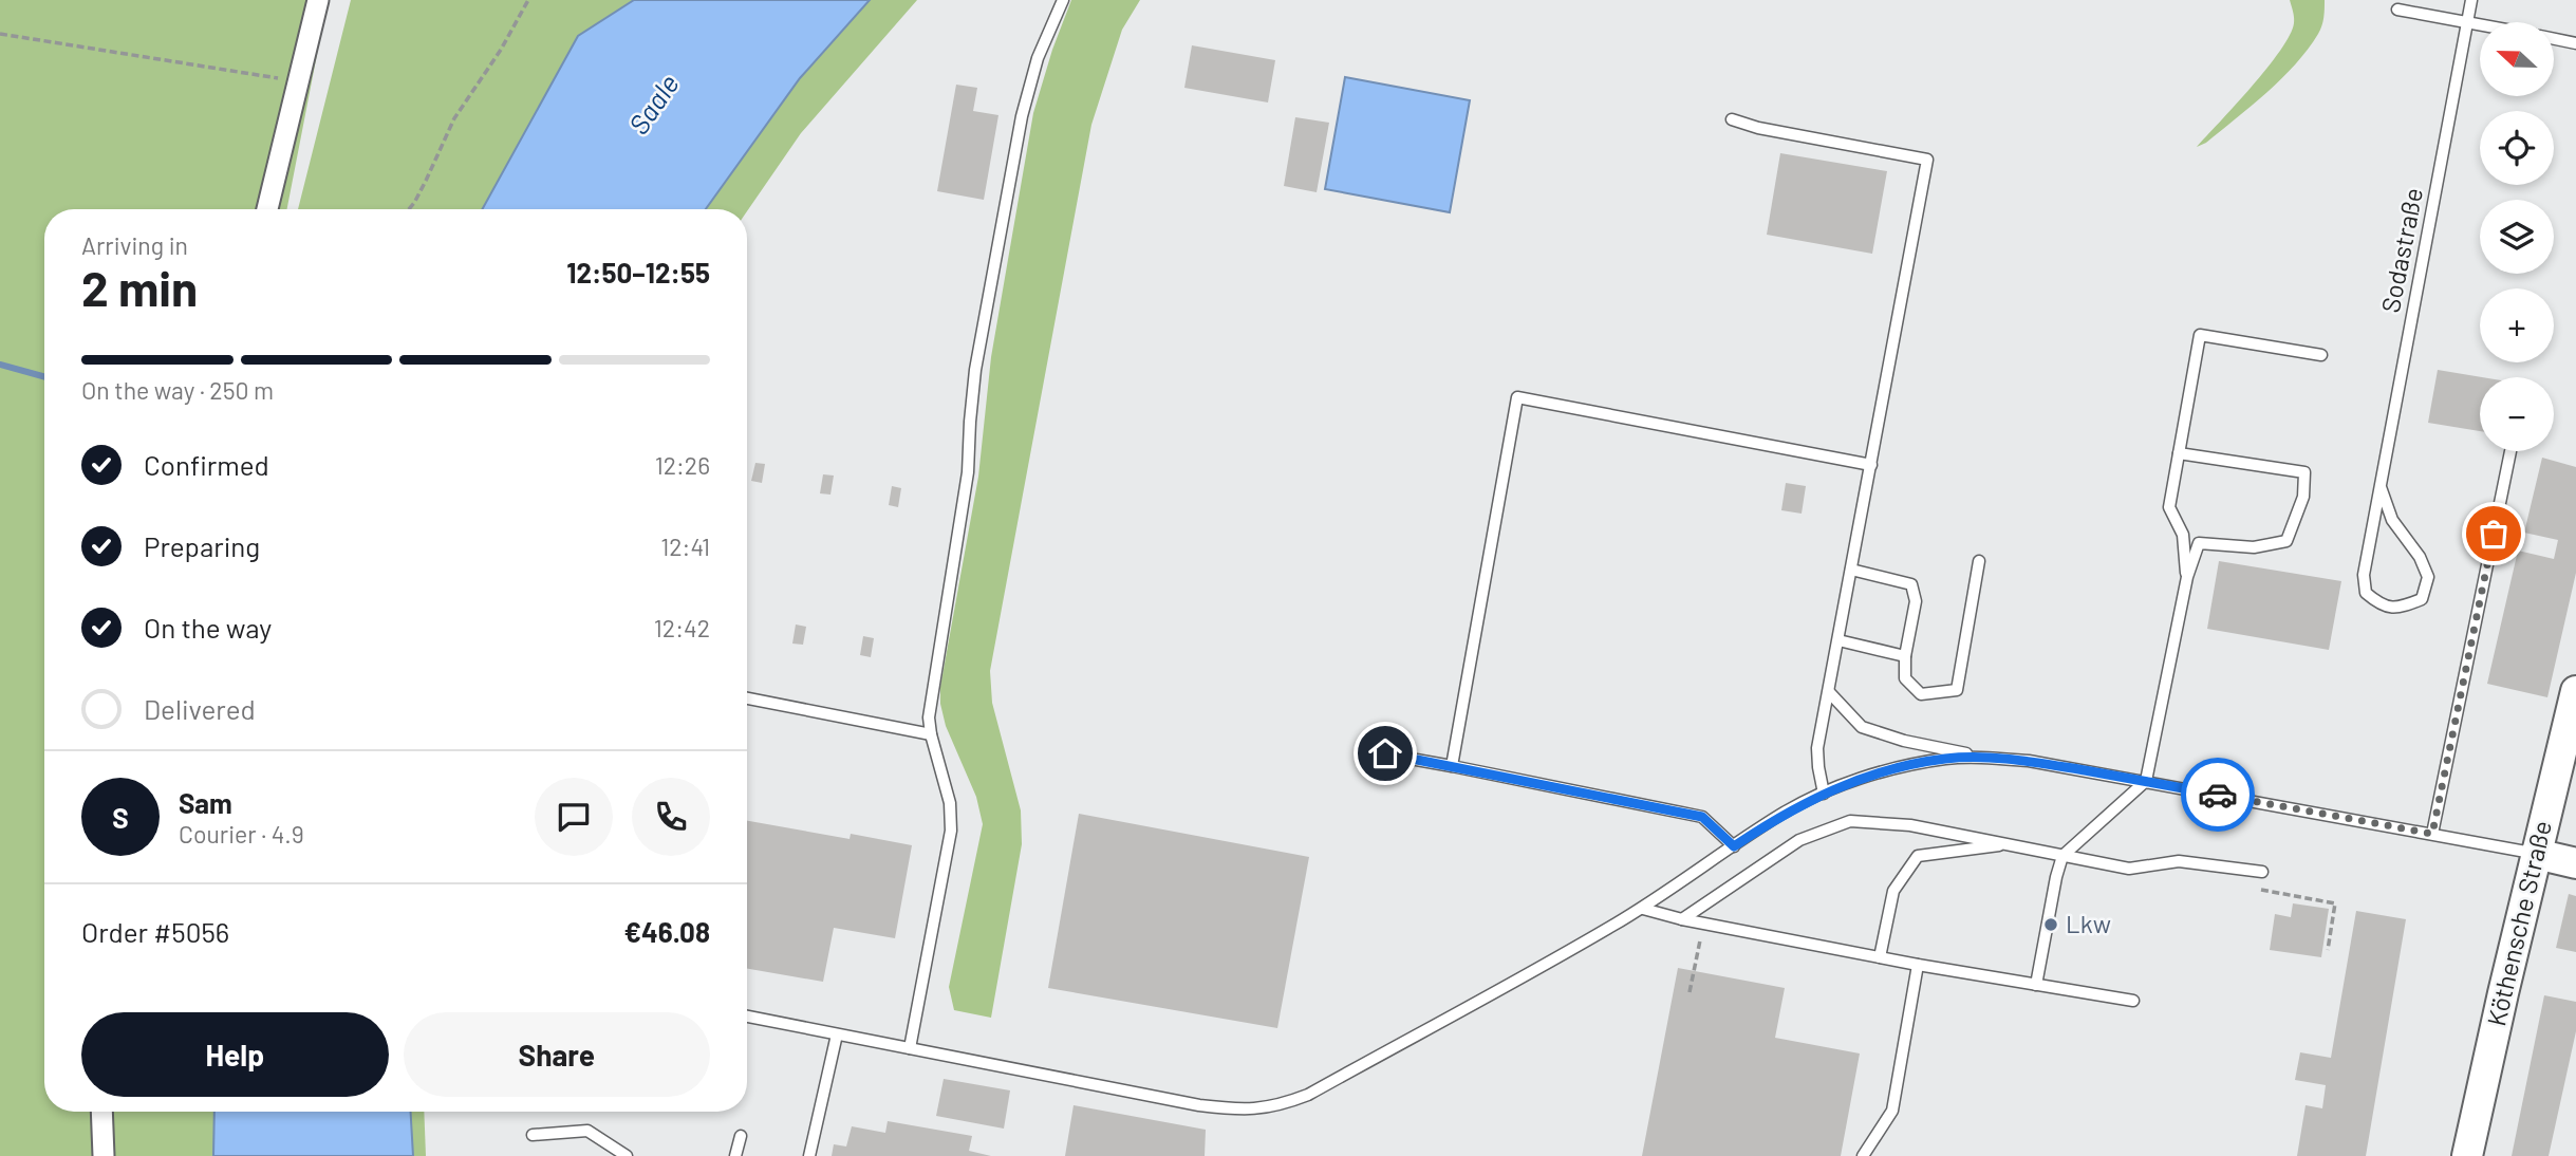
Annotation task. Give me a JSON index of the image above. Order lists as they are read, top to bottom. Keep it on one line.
{"streets":{"main road":["Köthensche Straße"],"lane":["Sodastraße"]},"water":["Saale"],"places":["Lkw"],"north":"left","page":{"map_buttons":["+","−"],"heading":["2 min","Arriving in","12:50–12:55"],"panel":["Sam","Courier · 4.9","Order #5056","€46.08"],"bar":"On the way · 250 m","list":[["Confirmed","12:26"],["Preparing","12:41"],["On the way","12:42"],"Delivered"],"round":"S","buttons":["Help","Share"]}}
